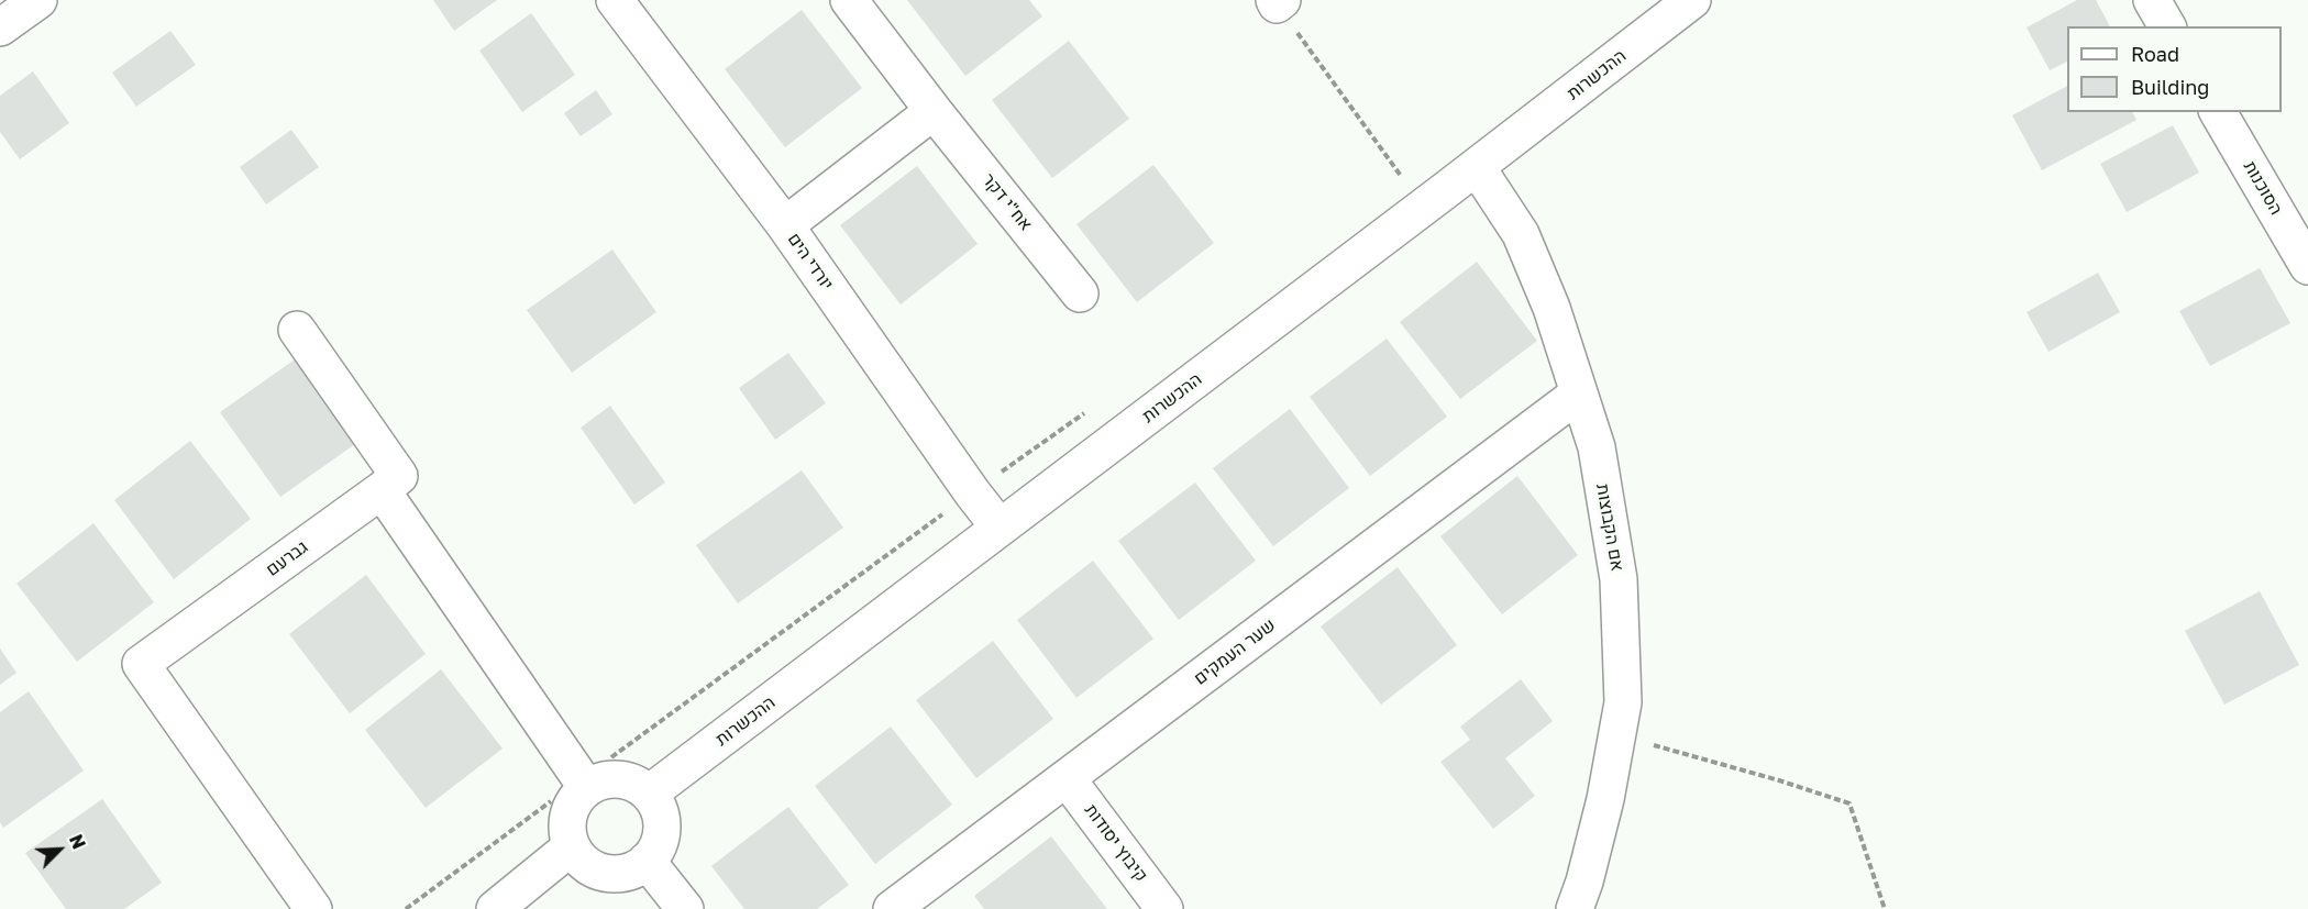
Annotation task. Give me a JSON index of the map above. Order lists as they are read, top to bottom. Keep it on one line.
{"streets":{"street":["ההכשרות","הסוכנות","אח\"י דקר","יורדי הים","אם הקבוצות","גברעם","שער העמקים","קיבוץ יסודות"]},"crossings":[["ההכשרות","יורדי הים"],["ההכשרות","אם הקבוצות"],["אם הקבוצות","שער העמקים"],["שער העמקים","קיבוץ יסודות"]],"legend":["Road","Building"],"north":"top right"}
